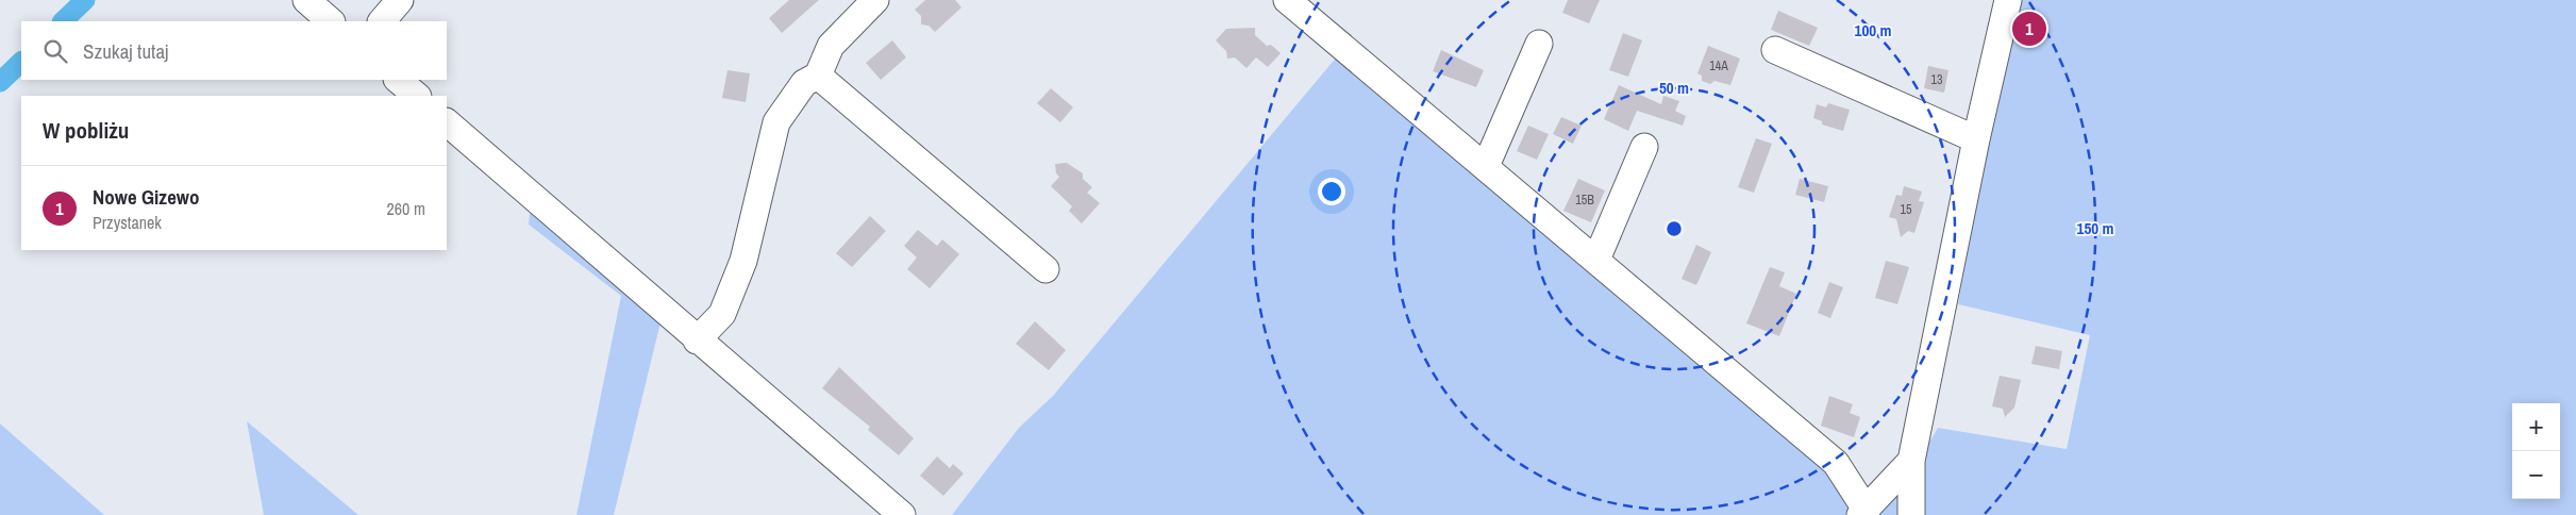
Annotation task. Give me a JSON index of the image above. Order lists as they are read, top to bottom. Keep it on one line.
{"house_numbers":["14A","13","15B","15"],"page":{"pins":"1","search":"Szukaj tutaj","heading":"W pobliżu","list":[{"mark":"1","name":"Nowe Gizewo","note":"Przystanek","value":"260 m"}],"map_buttons":["+","−"]},"rings":["100 m","50 m","150 m"]}
